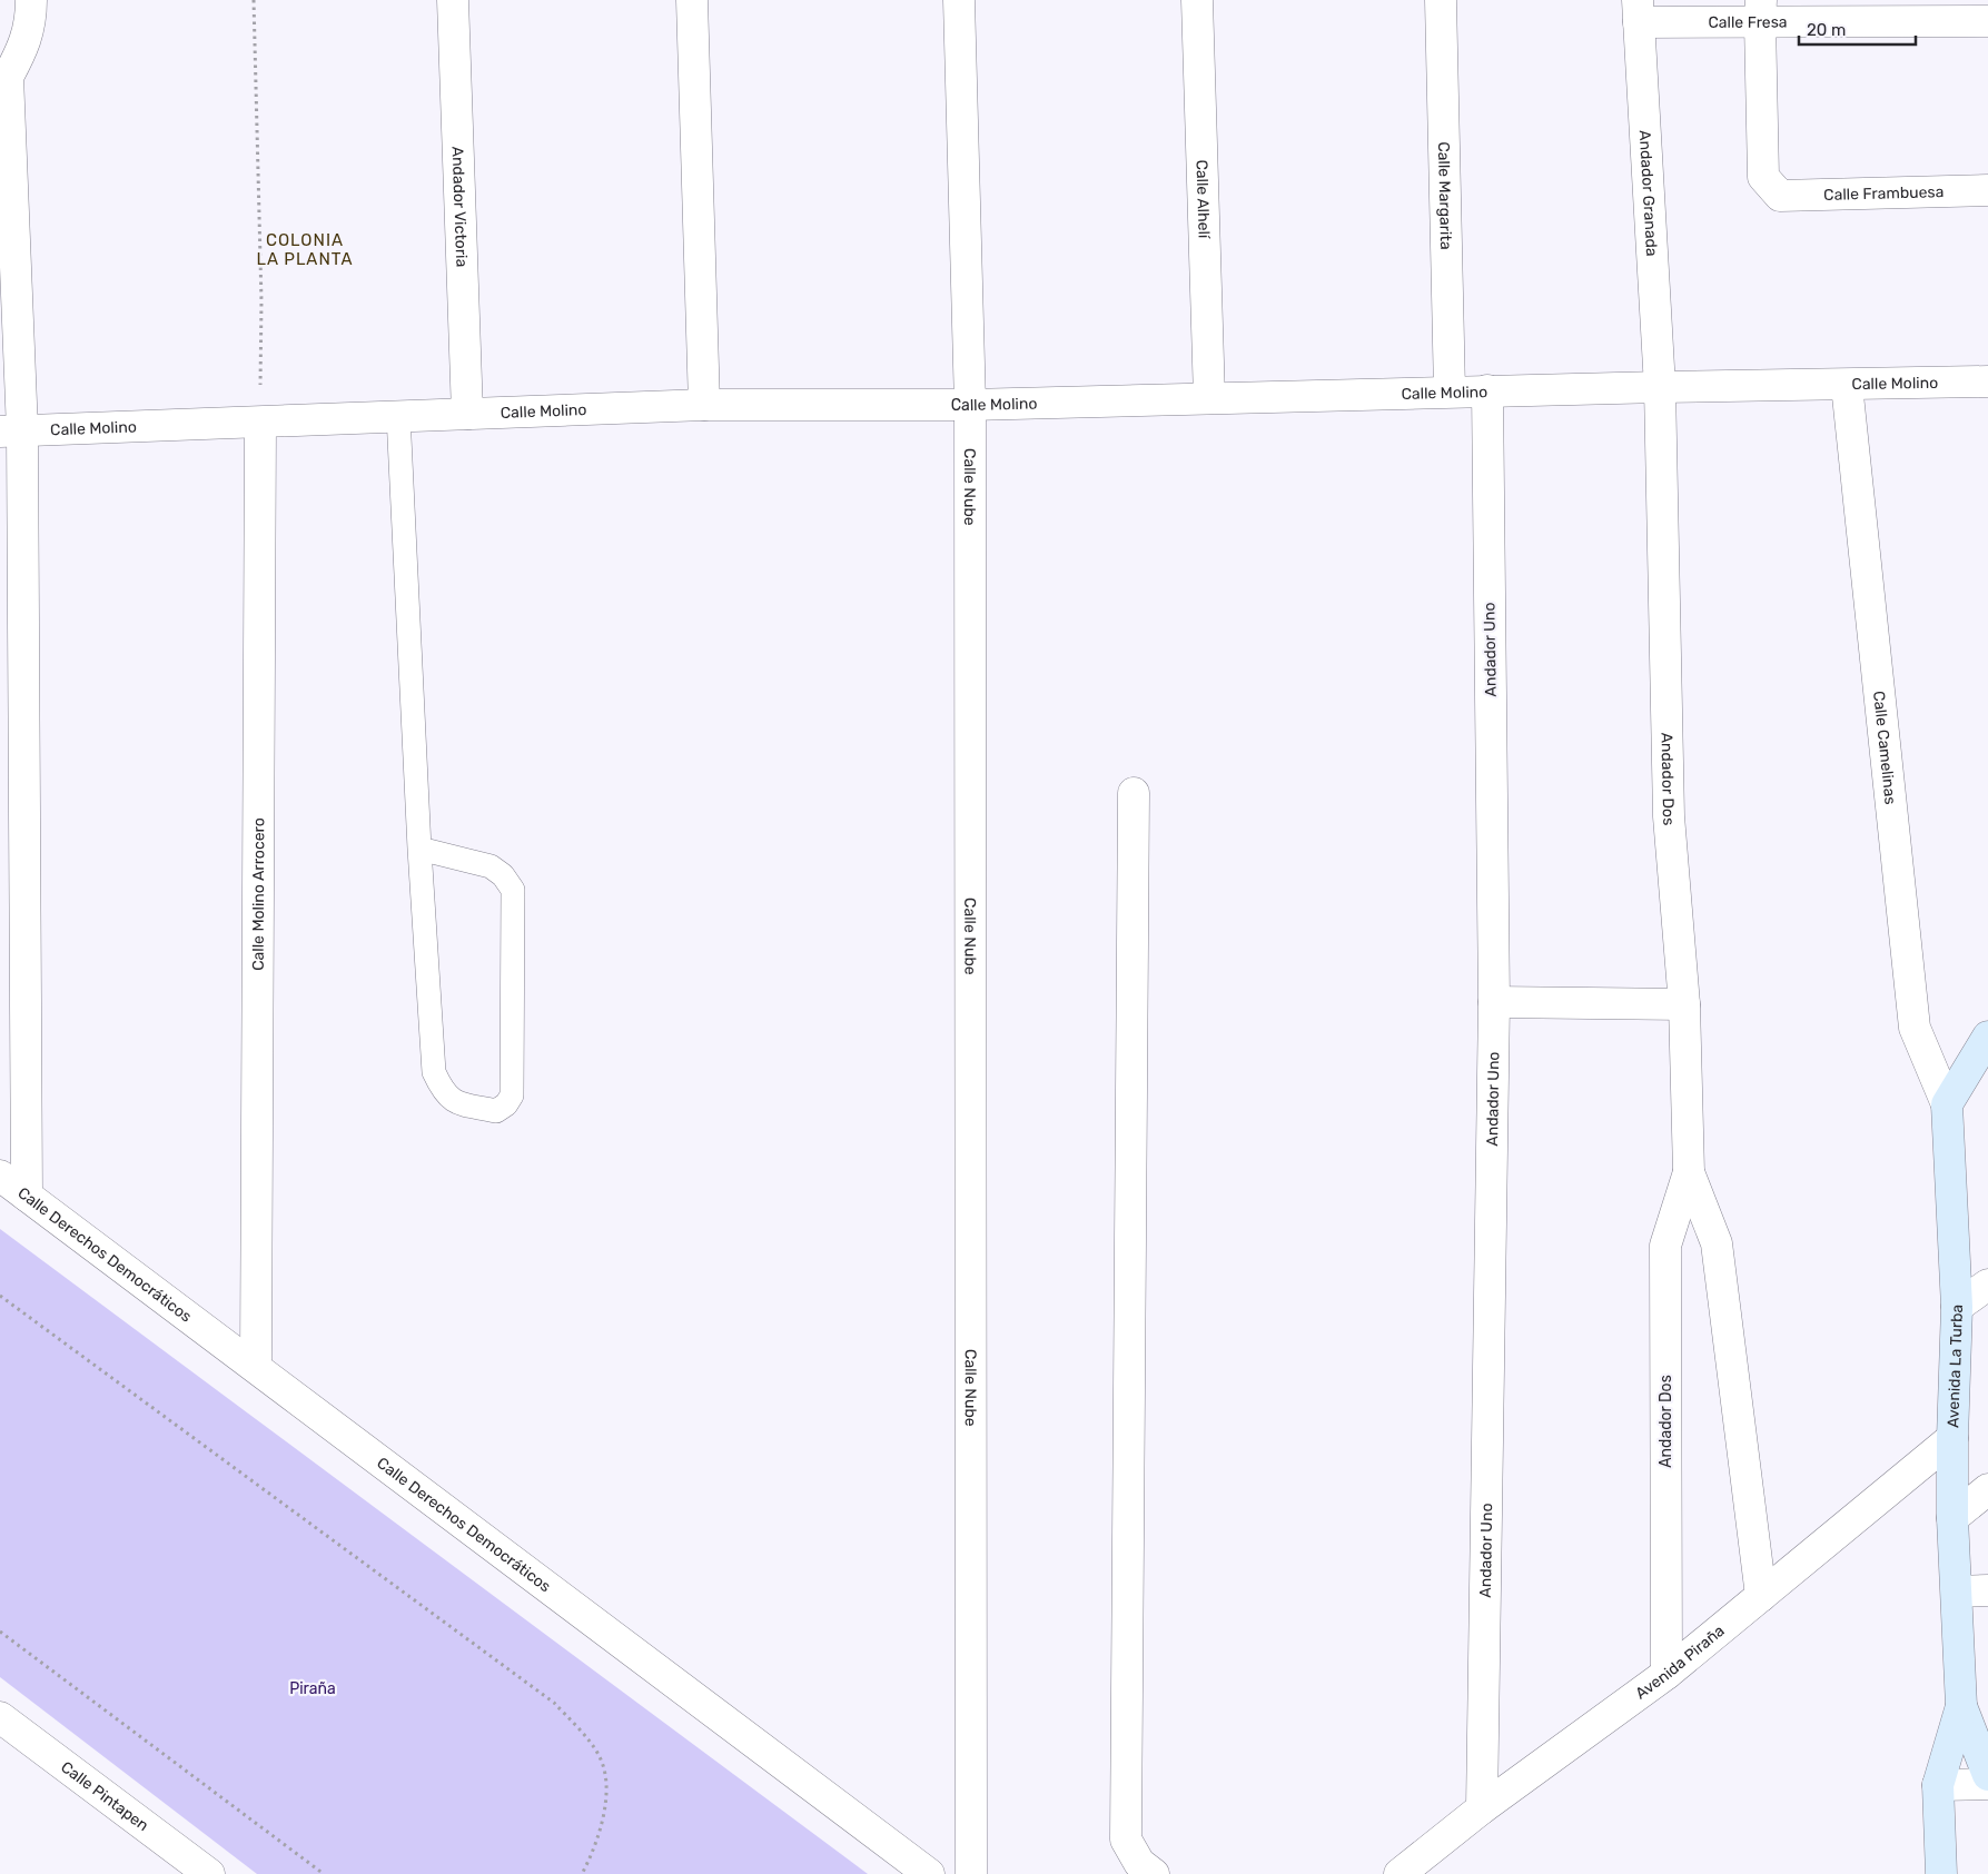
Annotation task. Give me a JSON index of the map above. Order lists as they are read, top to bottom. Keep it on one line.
{"streets":{"main road":["Avenida La Turba"],"street":["Calle Fresa","Calle Frambuesa","Andador Granada","Calle Margarita","Calle Alhelí","Andador Victoria","Calle Molino","Calle Nube","Andador Uno","Calle Camelinas","Andador Dos","Calle Molino Arrocero","Calle Derechos Democráticos","Avenida Piraña","Calle Pintapen"]},"crossings":[["Calle Fresa","Calle Frambuesa"],["Calle Fresa","Andador Granada"],["Andador Granada","Calle Molino"],["Andador Granada","Andador Dos"],["Calle Margarita","Calle Molino"],["Calle Alhelí","Calle Molino"],["Andador Victoria","Calle Molino"],["Calle Molino","Calle Nube"],["Calle Molino","Andador Uno"],["Calle Molino","Calle Camelinas"],["Calle Molino","Andador Dos"],["Calle Molino","Calle Molino Arrocero"],["Andador Uno","Avenida Piraña"],["Calle Camelinas","Avenida La Turba"],["Andador Dos","Avenida Piraña"],["Calle Molino Arrocero","Calle Derechos Democráticos"],["Avenida La Turba","Avenida Piraña"]],"districts":["COLONIA LA PLANTA"],"parks":["Piraña"],"scale_bar":"20 m"}
